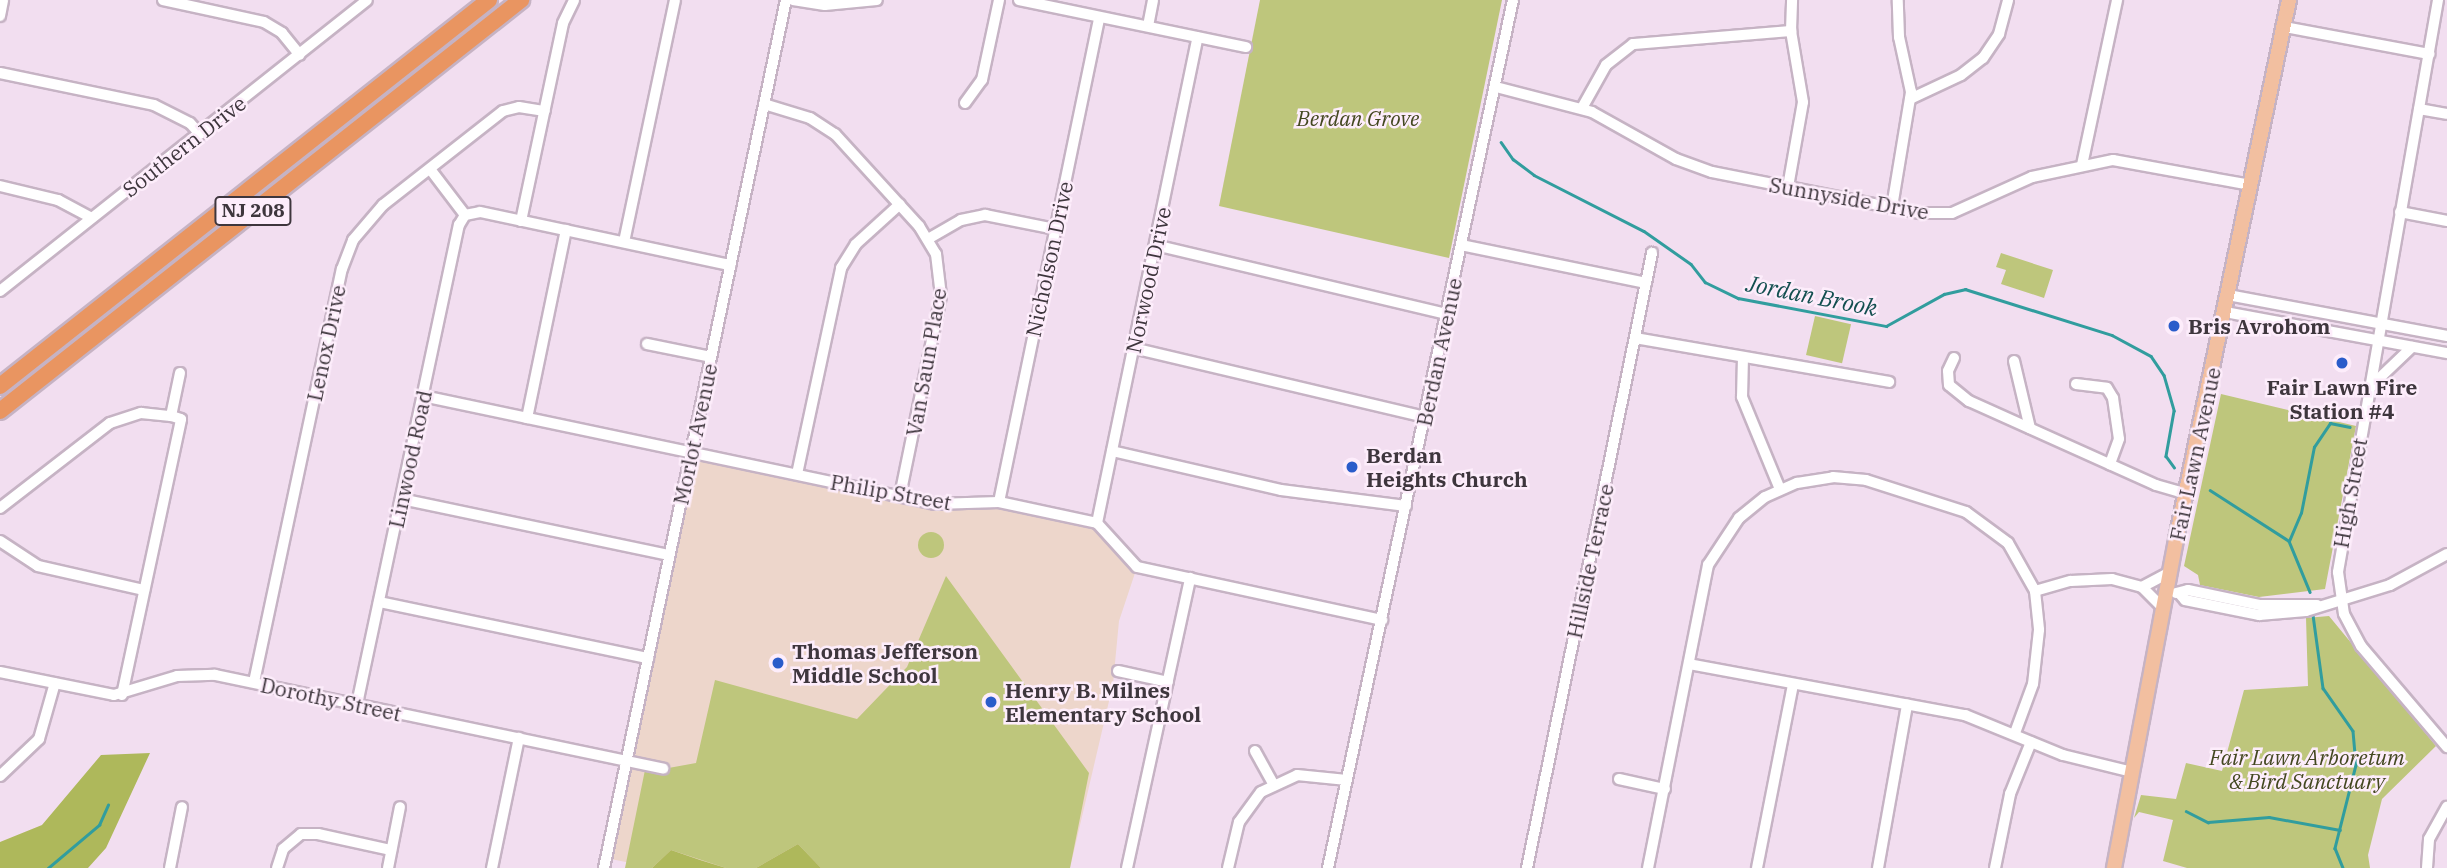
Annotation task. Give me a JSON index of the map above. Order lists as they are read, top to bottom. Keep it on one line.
{"streets":{"highway":["NJ 208"],"main road":["Fair Lawn Avenue"],"street":["Southern Drive","Sunnyside Drive","Nicholson Drive","Norwood Drive","Lenox Drive","Berdan Avenue","Van Saun Place","Morlot Avenue","Linwood Road","Philip Street","High Street","Hillside Terrace","Dorothy Street"]},"crossings":[["Sunnyside Drive","Berdan Avenue"],["Sunnyside Drive","Fair Lawn Avenue"],["Nicholson Drive","Philip Street"],["Norwood Drive","Philip Street"],["Lenox Drive","Dorothy Street"],["Van Saun Place","Morlot Avenue"],["Van Saun Place","Philip Street"],["Morlot Avenue","Philip Street"],["Morlot Avenue","Dorothy Street"],["Linwood Road","Philip Street"],["Linwood Road","Dorothy Street"]],"water":["Jordan Brook"],"parks":["Berdan Grove","Fair Lawn Arboretum & Bird Sanctuary"],"places":["Bris Avrohom","Fair Lawn Fire Station #4","Berdan Heights Church","Thomas Jefferson Middle School","Henry B. Milnes Elementary School"]}
